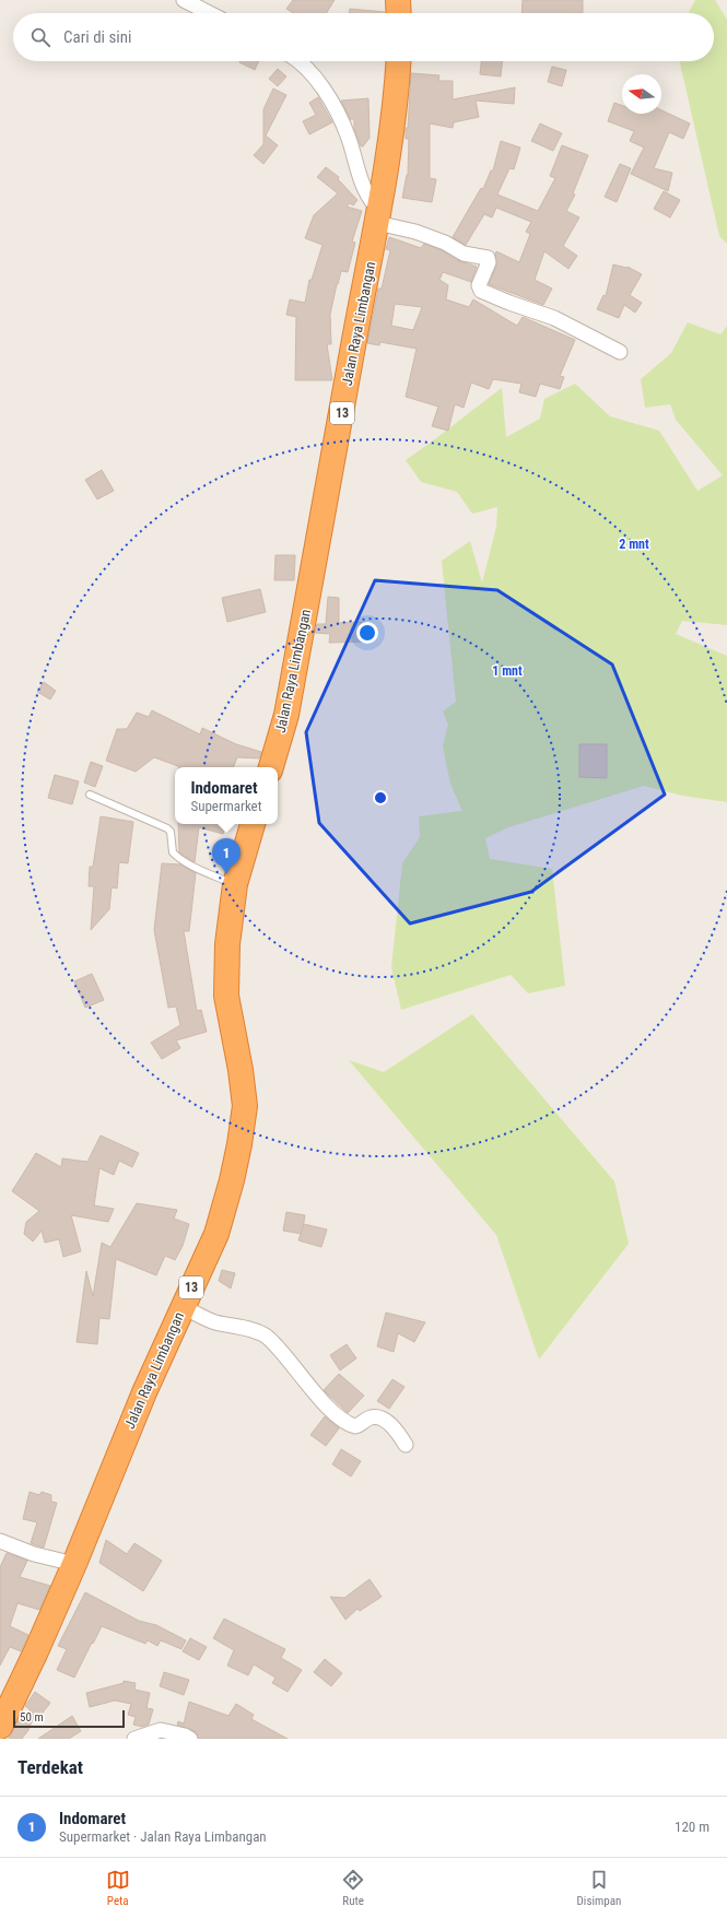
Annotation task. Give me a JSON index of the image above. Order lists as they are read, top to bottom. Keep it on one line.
{"streets":{"highway":["Jalan Raya Limbangan","13"]},"scale_bar":"50 m","north":"left","page":{"search":"Cari di sini","popup":["Indomaret","Supermarket"],"pins":"1","scale":"50 m","heading":"Terdekat","list":[{"mark":"1","name":"Indomaret","note":"Supermarket · Jalan Raya Limbangan","value":"120 m"}],"nav":["Peta","Rute","Disimpan"]},"rings":["2 mnt","1 mnt"]}
